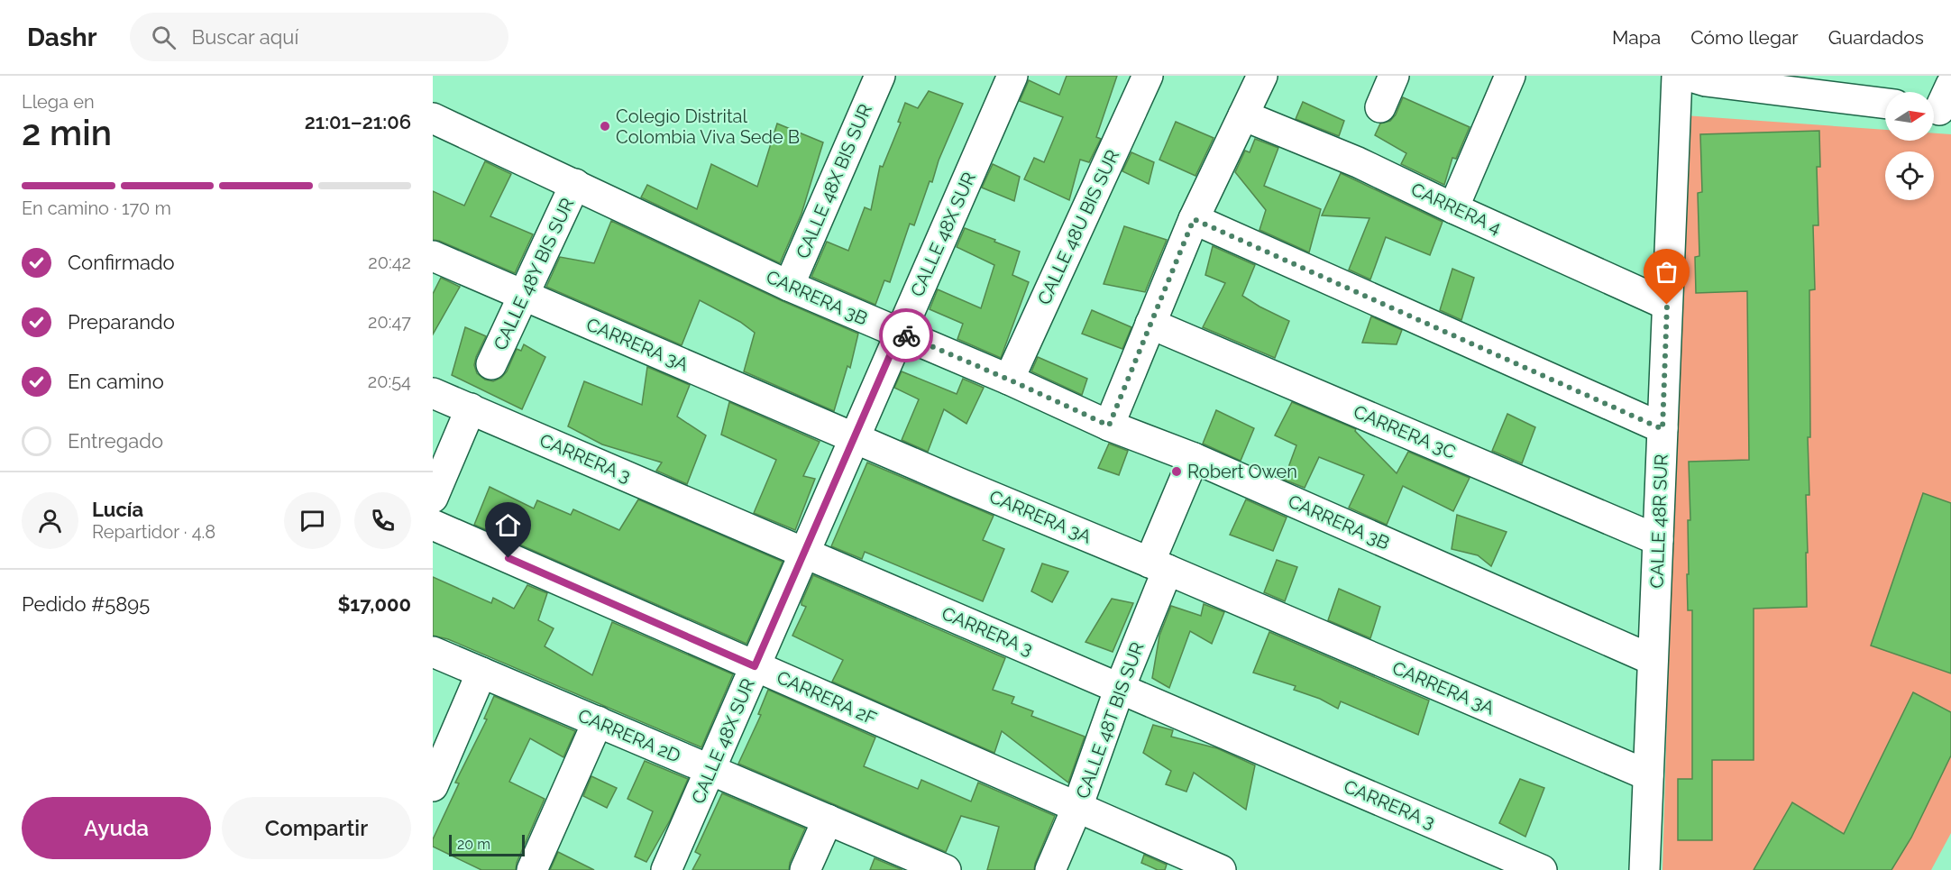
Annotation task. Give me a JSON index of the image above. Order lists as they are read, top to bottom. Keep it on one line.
{"streets":{"street":["CALLE 48X BIS SUR","CARRERA 4","CALLE 48U BIS SUR","CALLE 48X SUR","CALLE 48Y BIS SUR","CARRERA 3B","CARRERA 3A","CARRERA 3C","CARRERA 3","CALLE 48R SUR","CARRERA 2F","CALLE 48T BIS SUR","CARRERA 2D"]},"crossings":[["CALLE 48X BIS SUR","CARRERA 3B"],["CARRERA 4","CALLE 48R SUR"],["CALLE 48U BIS SUR","CARRERA 3B"],["CALLE 48X SUR","CARRERA 3B"],["CALLE 48X SUR","CARRERA 3A"],["CALLE 48X SUR","CARRERA 3"],["CALLE 48X SUR","CARRERA 2F"],["CALLE 48X SUR","CARRERA 2D"],["CALLE 48Y BIS SUR","CARRERA 3B"],["CALLE 48Y BIS SUR","CARRERA 3A"],["CARRERA 3B","CALLE 48R SUR"],["CARRERA 3B","CALLE 48T BIS SUR"],["CARRERA 3A","CALLE 48R SUR"],["CARRERA 3A","CALLE 48T BIS SUR"],["CARRERA 3C","CALLE 48R SUR"],["CARRERA 3","CALLE 48T BIS SUR"],["CARRERA 2F","CALLE 48T BIS SUR"]],"places":["Colegio Distrital Colombia Viva Sede B","Robert Owen"],"scale_bar":"20 m","north":"right","page":{"header":"Dashr","search":"Buscar aquí","nav":["Mapa","Cómo llegar","Guardados"],"heading":["2 min","Llega en","21:01–21:06"],"panel":["Lucía","Repartidor · 4.8","Pedido #5895","$17,000"],"bar":"En camino · 170 m","list":[["Confirmado","20:42"],["Preparando","20:47"],["En camino","20:54"],"Entregado"],"buttons":["Ayuda","Compartir"],"scale":"20 m"}}
